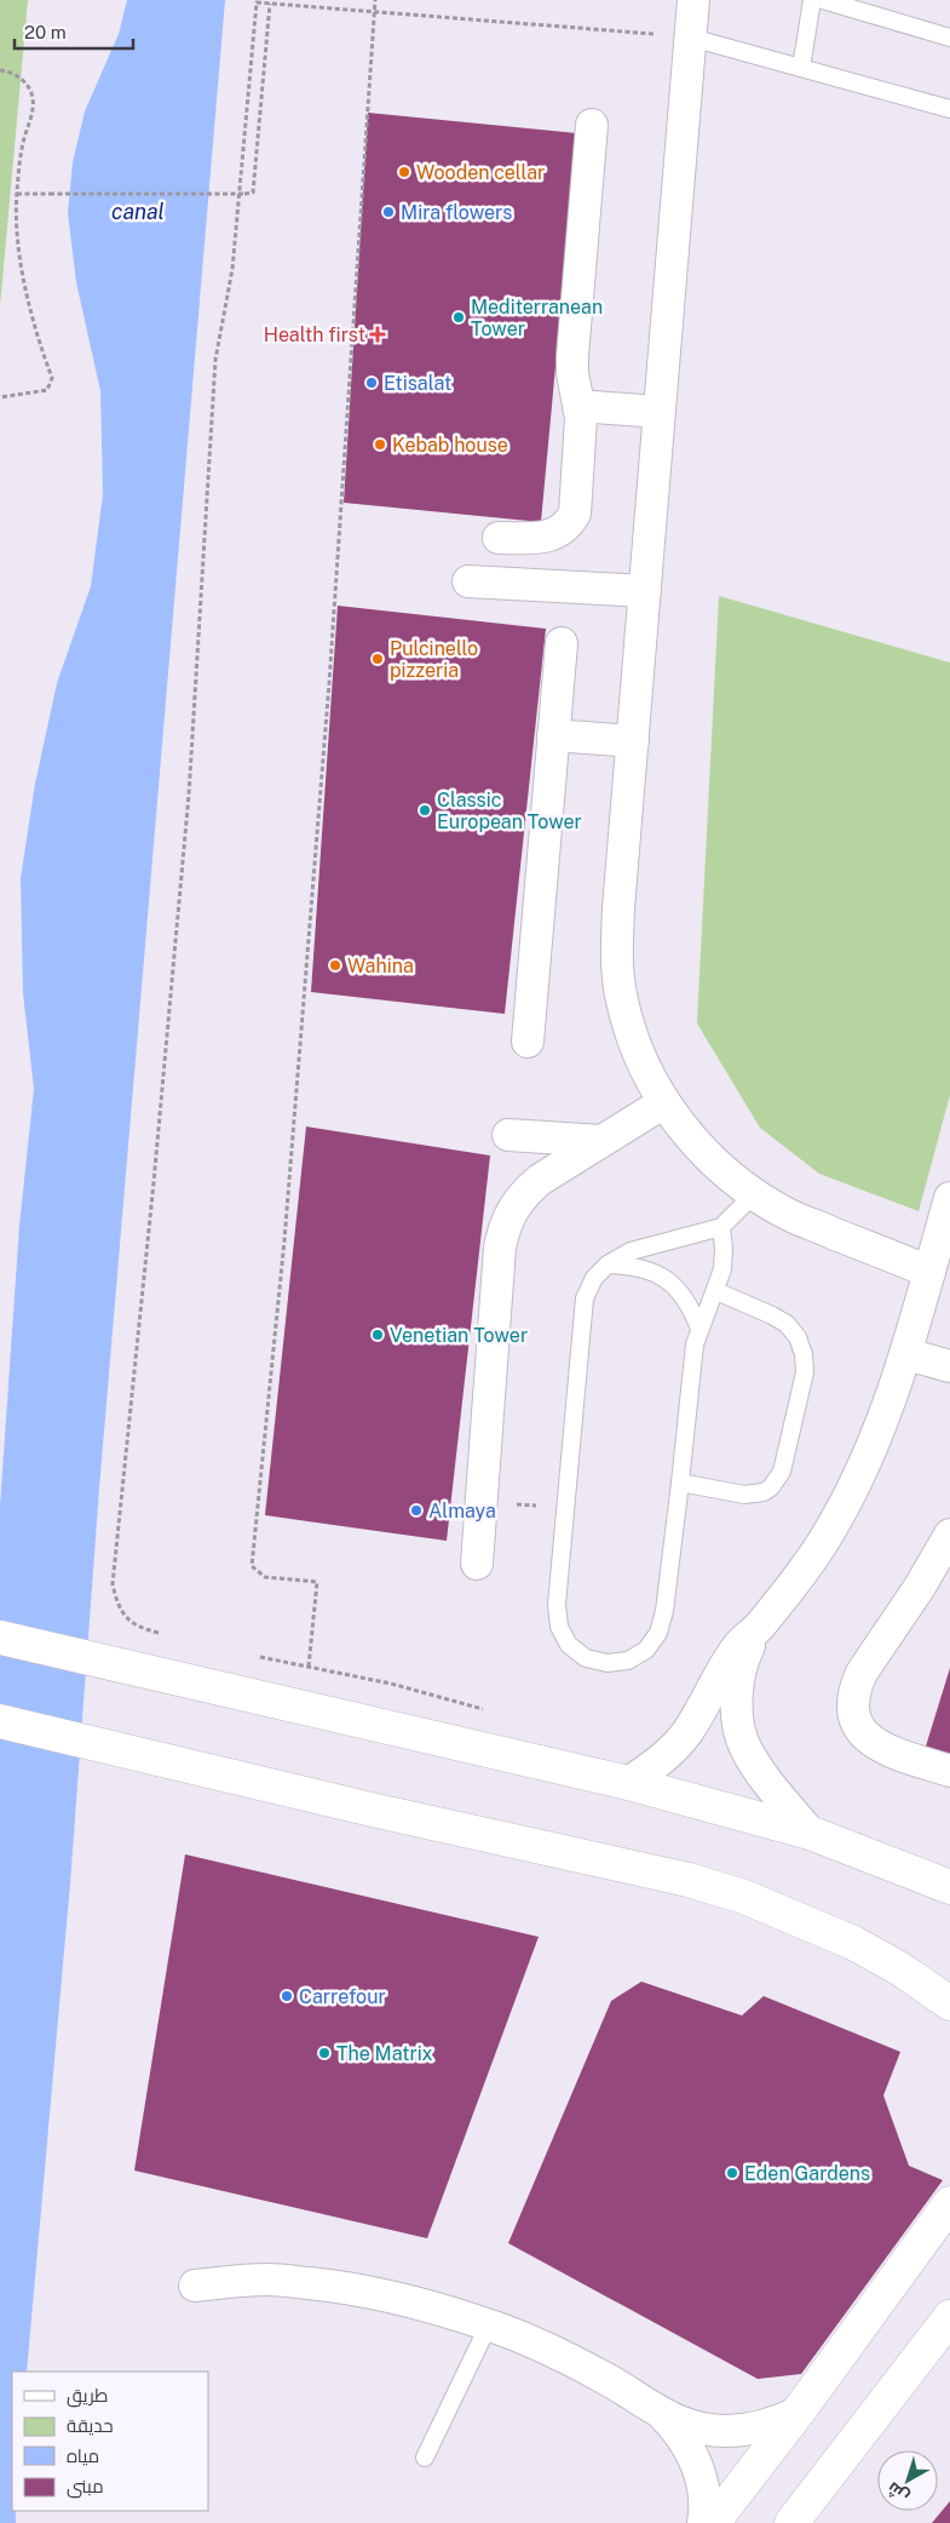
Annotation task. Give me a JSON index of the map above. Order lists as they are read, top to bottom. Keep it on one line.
{"water":["canal"],"places":{"other":["Wooden cellar","Mira flowers","Mediterranean Tower","Etisalat","Kebab house","Pulcinello pizzeria","Classic European Tower","Wahina","Venetian Tower","Almaya","Carrefour","The Matrix","Eden Gardens"],"health":["Health first"]},"legend":["طريق","حديقة","مياه","مبنى"],"scale_bar":"20 m","north":"bottom left"}
